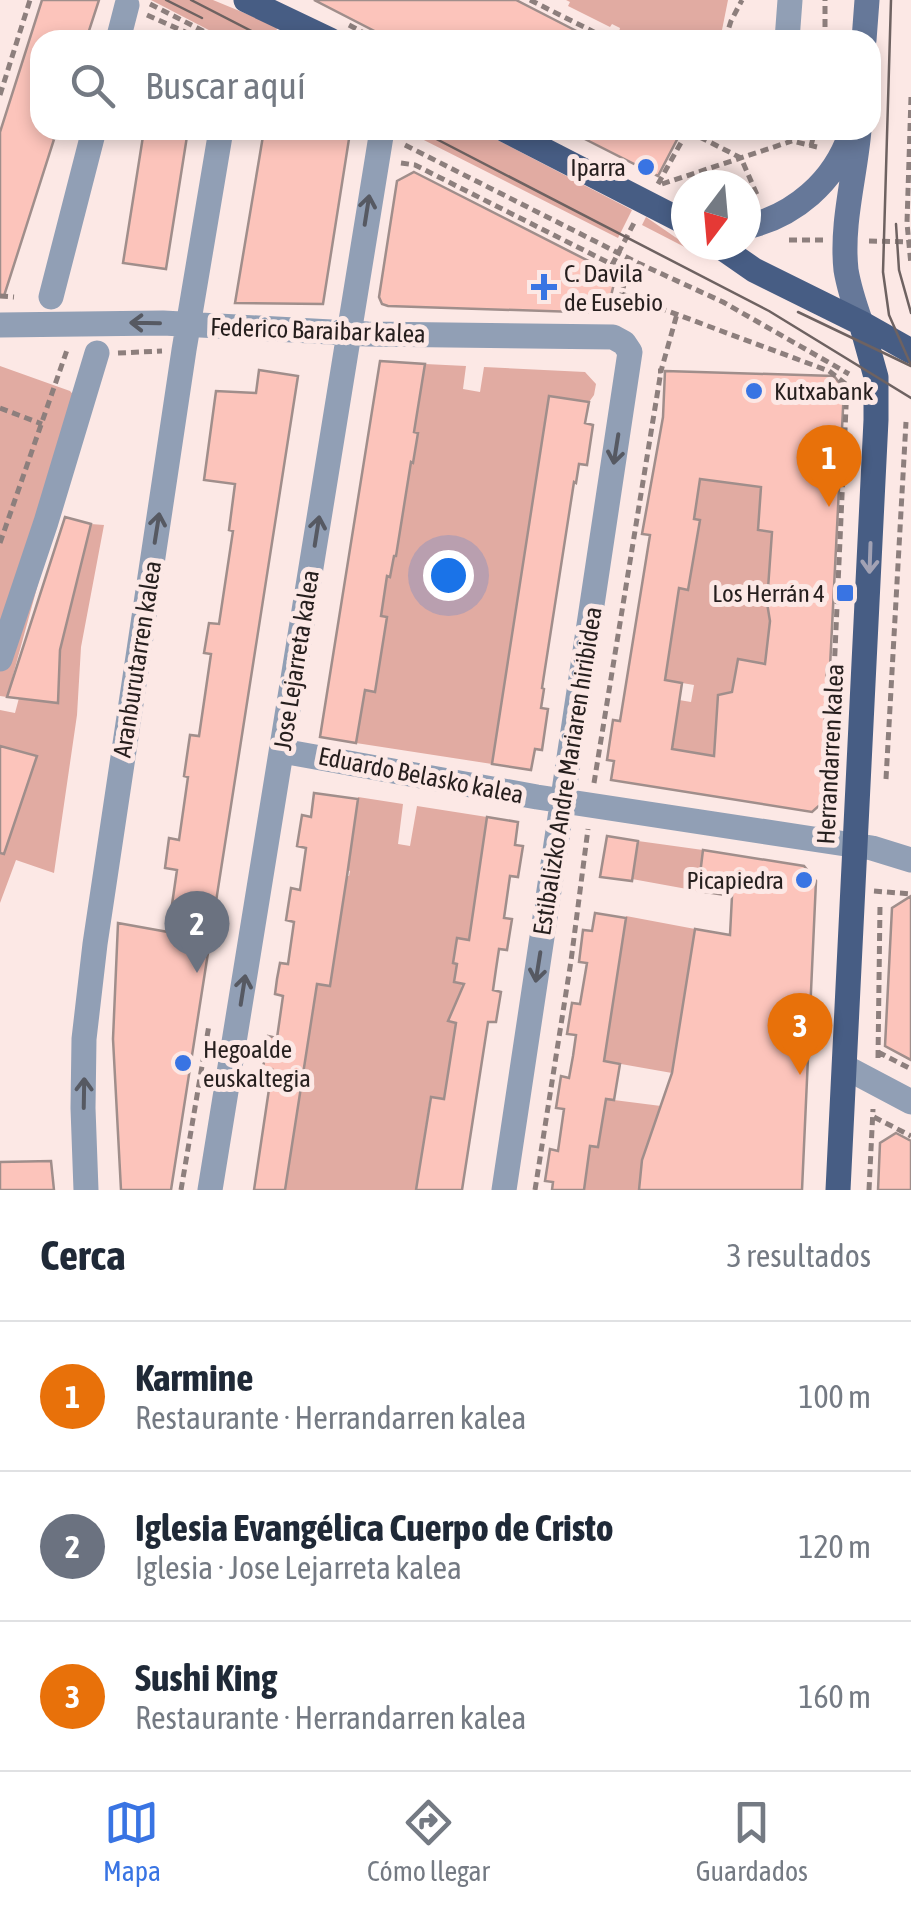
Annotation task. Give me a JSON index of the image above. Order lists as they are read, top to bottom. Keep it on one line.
{"streets":{"main road":["Herrandarren kalea"],"street":["Federico Baraibar kalea","Aranburutarren kalea","Jose Lejarreta kalea","Estibalizko Andre Mariaren hiribidea","Eduardo Belasko kalea"]},"crossings":[["Federico Baraibar kalea","Aranburutarren kalea"],["Federico Baraibar kalea","Jose Lejarreta kalea"],["Federico Baraibar kalea","Estibalizko Andre Mariaren hiribidea"],["Jose Lejarreta kalea","Eduardo Belasko kalea"],["Herrandarren kalea","Eduardo Belasko kalea"],["Estibalizko Andre Mariaren hiribidea","Eduardo Belasko kalea"]],"one_way":["Jose Lejarreta kalea","Herrandarren kalea","Estibalizko Andre Mariaren hiribidea"],"places":{"other":["Iparra","Kutxabank","Picapiedra","Hegoalde euskaltegia"],"health":["C. Davila de Eusebio"],"transit":["Los Herrán 4"]},"north":"bottom","page":{"search":"Buscar aquí","pins":["1","2","3"],"heading":["Cerca","3 resultados"],"list":[{"mark":"1","name":"Karmine","note":"Restaurante · Herrandarren kalea","value":"100 m"},{"mark":"2","name":"Iglesia Evangélica Cuerpo de Cristo","note":"Iglesia · Jose Lejarreta kalea","value":"120 m"},{"mark":"3","name":"Sushi King","note":"Restaurante · Herrandarren kalea","value":"160 m"}],"nav":["Mapa","Cómo llegar","Guardados"]}}
